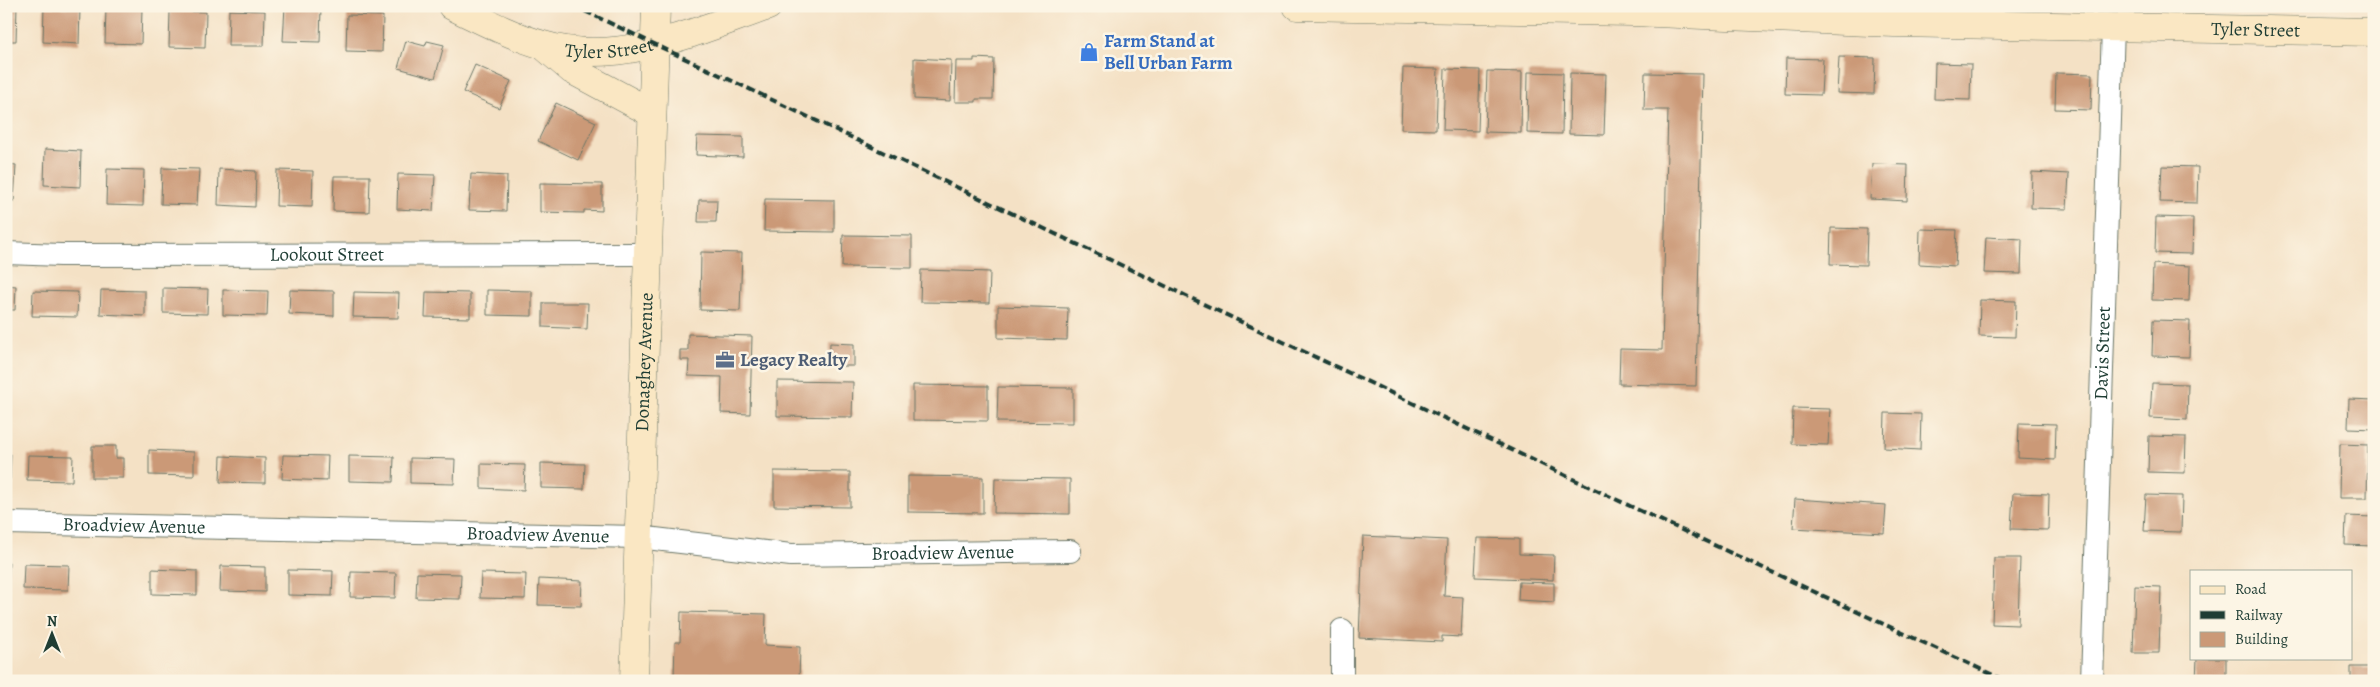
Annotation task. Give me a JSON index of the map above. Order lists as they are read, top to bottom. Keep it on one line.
{"streets":{"street":["Tyler Street","Lookout Street","Davis Street","Donaghey Avenue","Broadview Avenue"]},"crossings":[["Tyler Street","Davis Street"],["Tyler Street","Donaghey Avenue"],["Lookout Street","Donaghey Avenue"],["Donaghey Avenue","Broadview Avenue"]],"places":{"shop":["Farm Stand at Bell Urban Farm"],"office":["Legacy Realty"]},"legend":["Road","Railway","Building"],"north":"top"}
